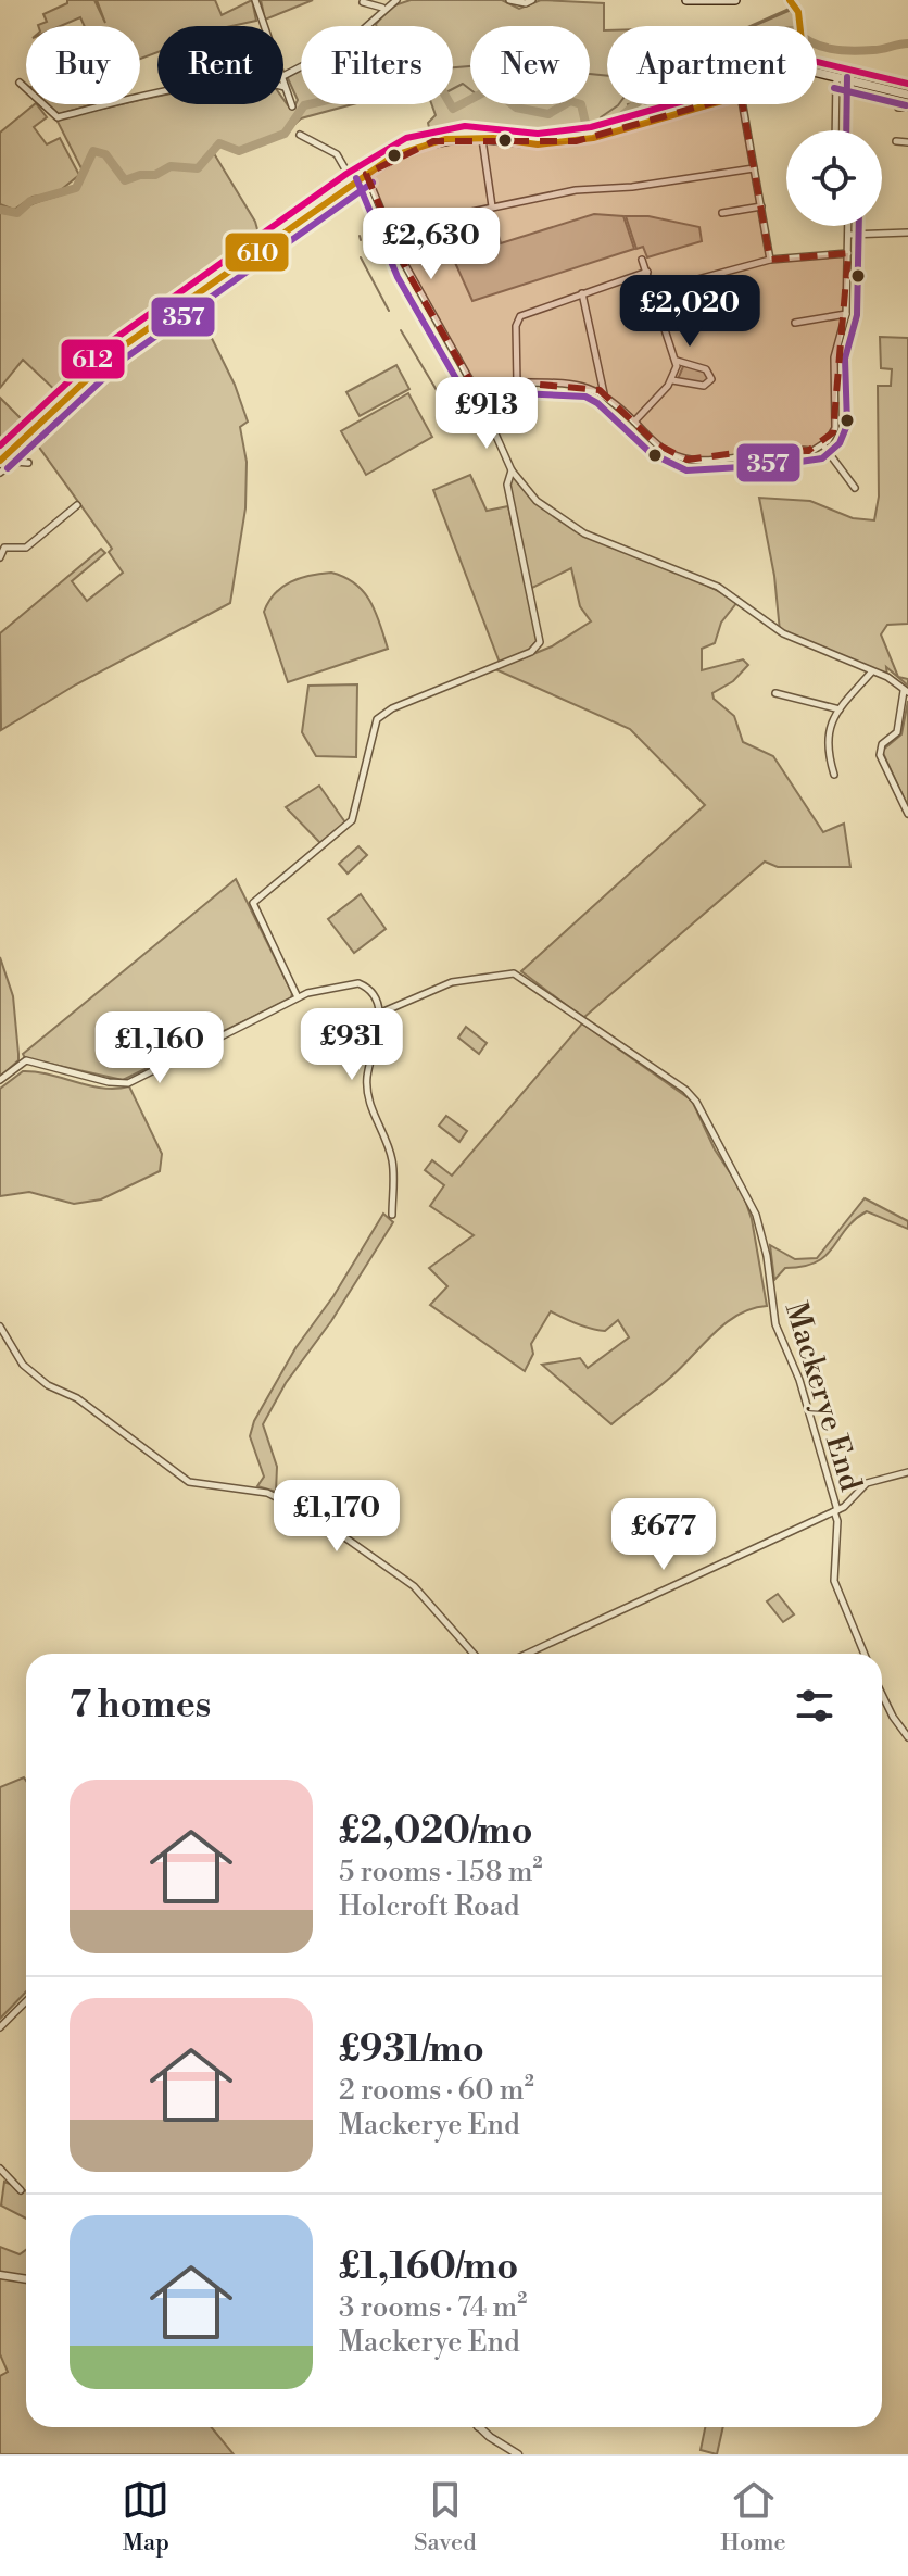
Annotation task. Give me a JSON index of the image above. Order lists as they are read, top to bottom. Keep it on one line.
{"streets":{"street":["Mackerye End"]},"lines":["transit line 610","transit line 612","transit line 357"],"page":{"chip":["Buy","Rent","Filters","New","Apartment"],"price":["£2,630","£2,020","£913","£931","£1,160","£1,170","£677"],"heading":"7 homes","list":[{"name":"£2,020/mo","note":"5 rooms · 158 m² · Holcroft Road"},{"name":"£931/mo","note":"2 rooms · 60 m² · Mackerye End"},{"name":"£1,160/mo","note":"3 rooms · 74 m² · Mackerye End"}],"tabs":["Map","Saved","Home"]}}
